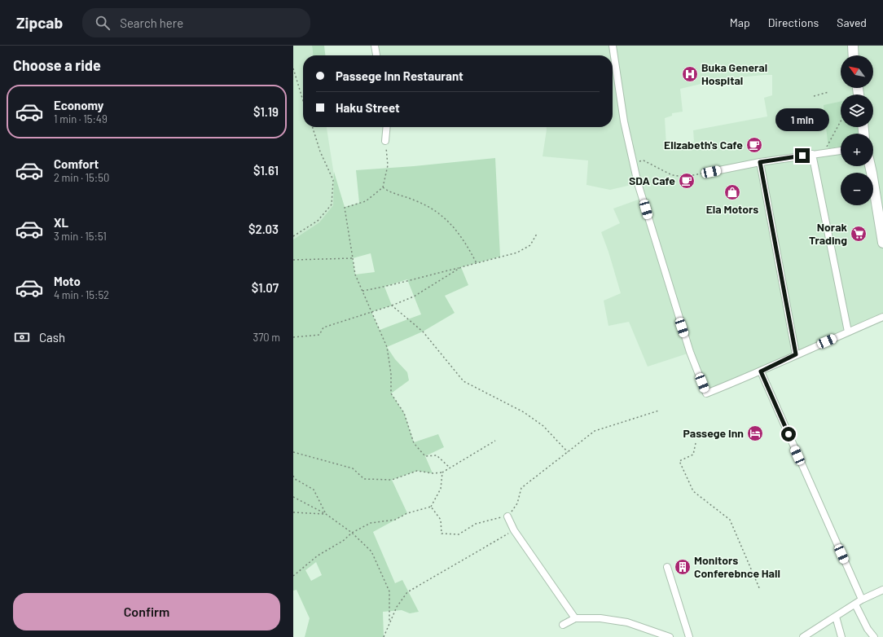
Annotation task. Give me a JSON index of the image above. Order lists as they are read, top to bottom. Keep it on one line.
{"places":{"hospital":["Buka General Hospital"],"cafe":["Elizabeth's Cafe","SDA Cafe"],"shop":["Ela Motors"],"supermarket":["Norak Trading"],"hotel":["Passege Inn"],"building":["Monitors Conferebnce Hall"]},"north":"top left","page":{"header":"Zipcab","search":"Search here","nav":["Map","Directions","Saved"],"heading":"Choose a ride","map_buttons":["+","−"],"banner":["Passege Inn Restaurant","Haku Street"],"list":[{"name":"Economy","note":"1 min · 15:49","value":"$1.19"},{"name":"Comfort","note":"2 min · 15:50","value":"$1.61"},{"name":"XL","note":"3 min · 15:51","value":"$2.03"},{"name":"Moto","note":"4 min · 15:52","value":"$1.07"}],"bubble":"1 min","pay":["Cash","370 m"],"buttons":"Confirm"}}
